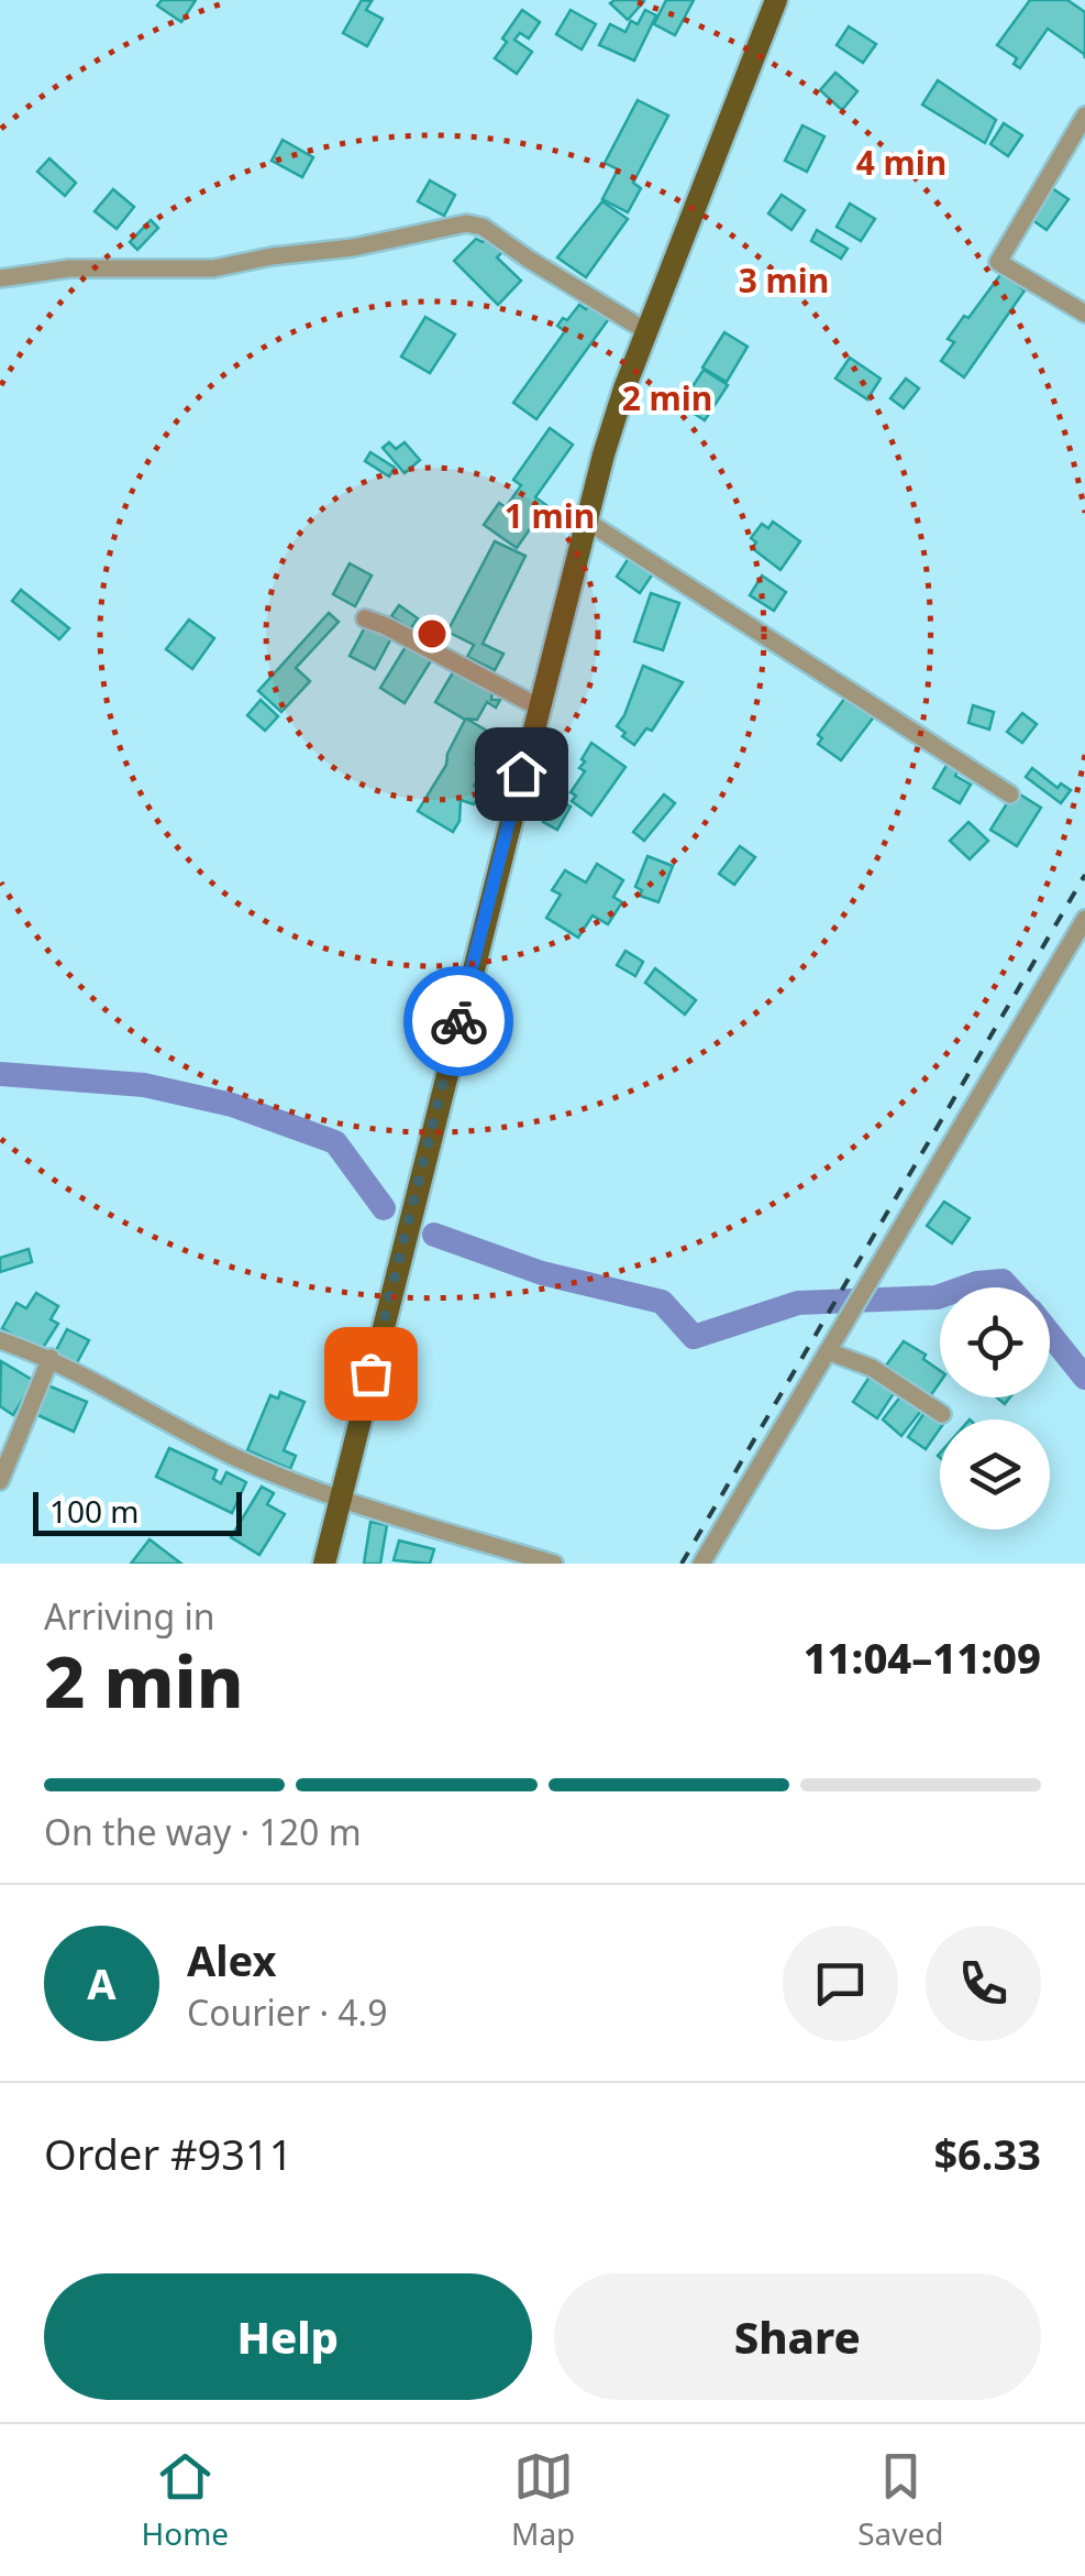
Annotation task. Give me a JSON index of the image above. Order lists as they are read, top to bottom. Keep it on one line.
{"scale_bar":"100 m","page":{"scale":"100 m","heading":["2 min","Arriving in","11:04–11:09"],"panel":["Alex","Courier · 4.9","Order #9311","$6.33"],"bar":"On the way · 120 m","round":"A","buttons":["Help","Share"],"tabs":["Home","Map","Saved"]},"rings":["4 min","3 min","2 min","1 min"]}
